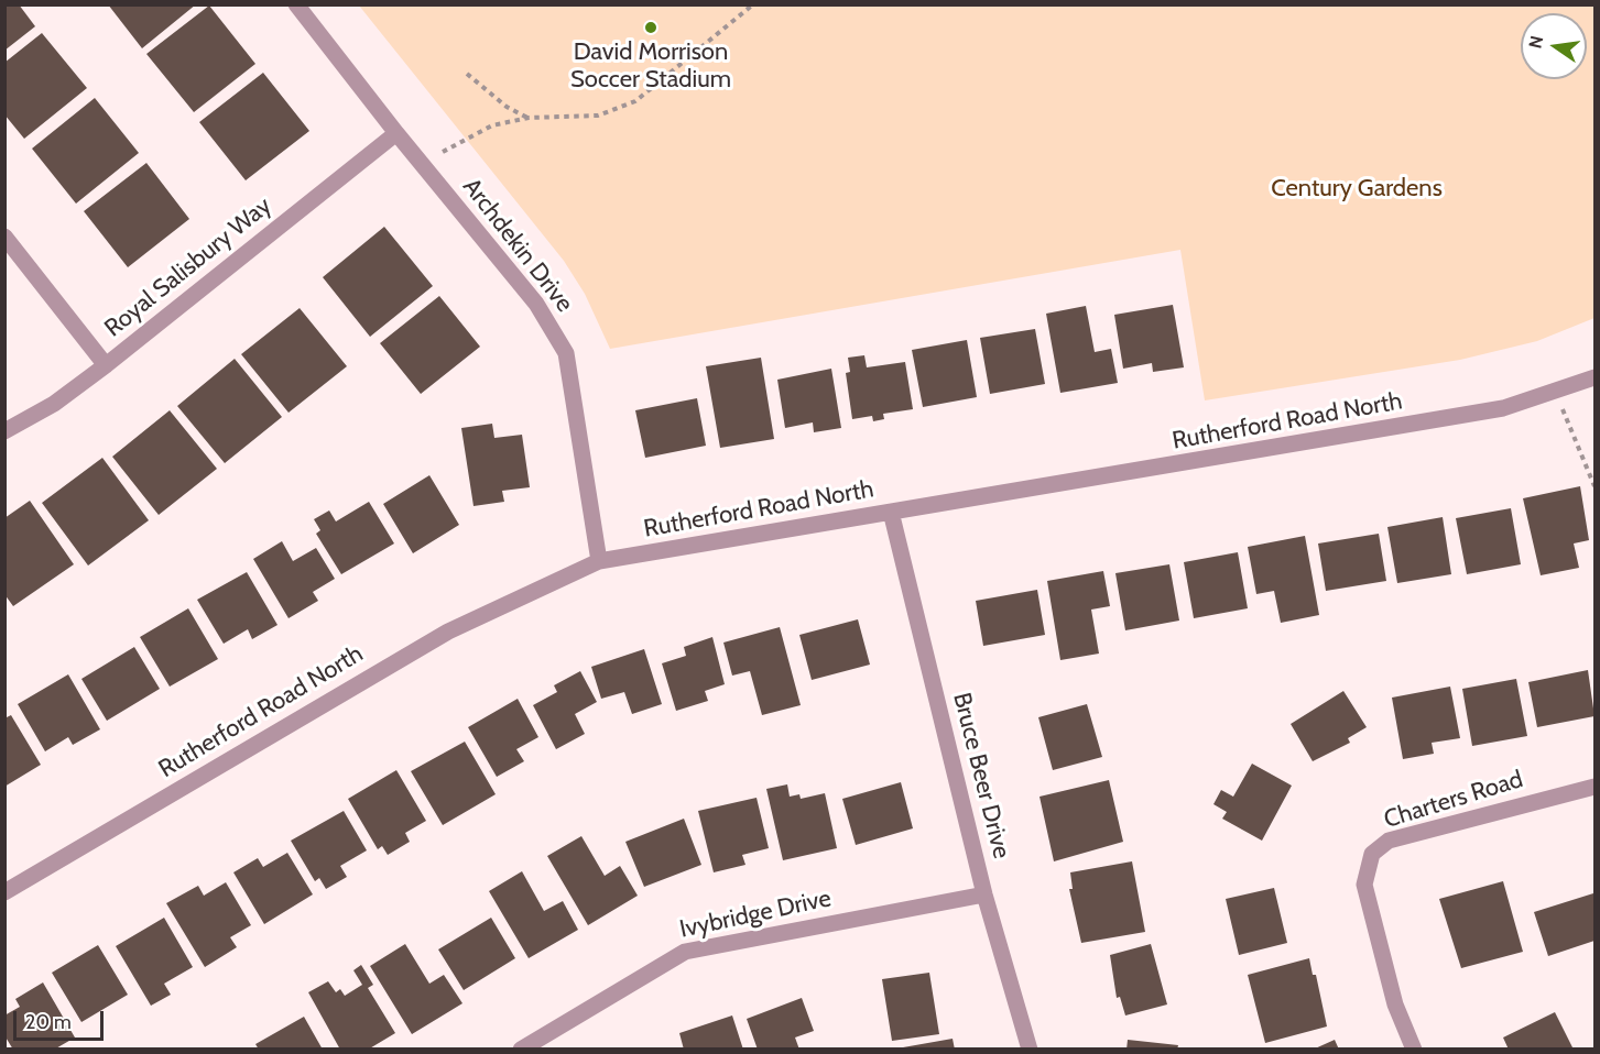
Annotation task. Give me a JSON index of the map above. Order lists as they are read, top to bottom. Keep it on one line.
{"streets":{"street":["Archdekin Drive","Royal Salisbury Way","Rutherford Road North","Bruce Beer Drive","Charters Road","Ivybridge Drive"]},"crossings":[["Archdekin Drive","Royal Salisbury Way"],["Archdekin Drive","Rutherford Road North"],["Rutherford Road North","Bruce Beer Drive"],["Bruce Beer Drive","Ivybridge Drive"]],"parks":["Century Gardens"],"places":["David Morrison Soccer Stadium"],"scale_bar":"20 m","north":"left"}
